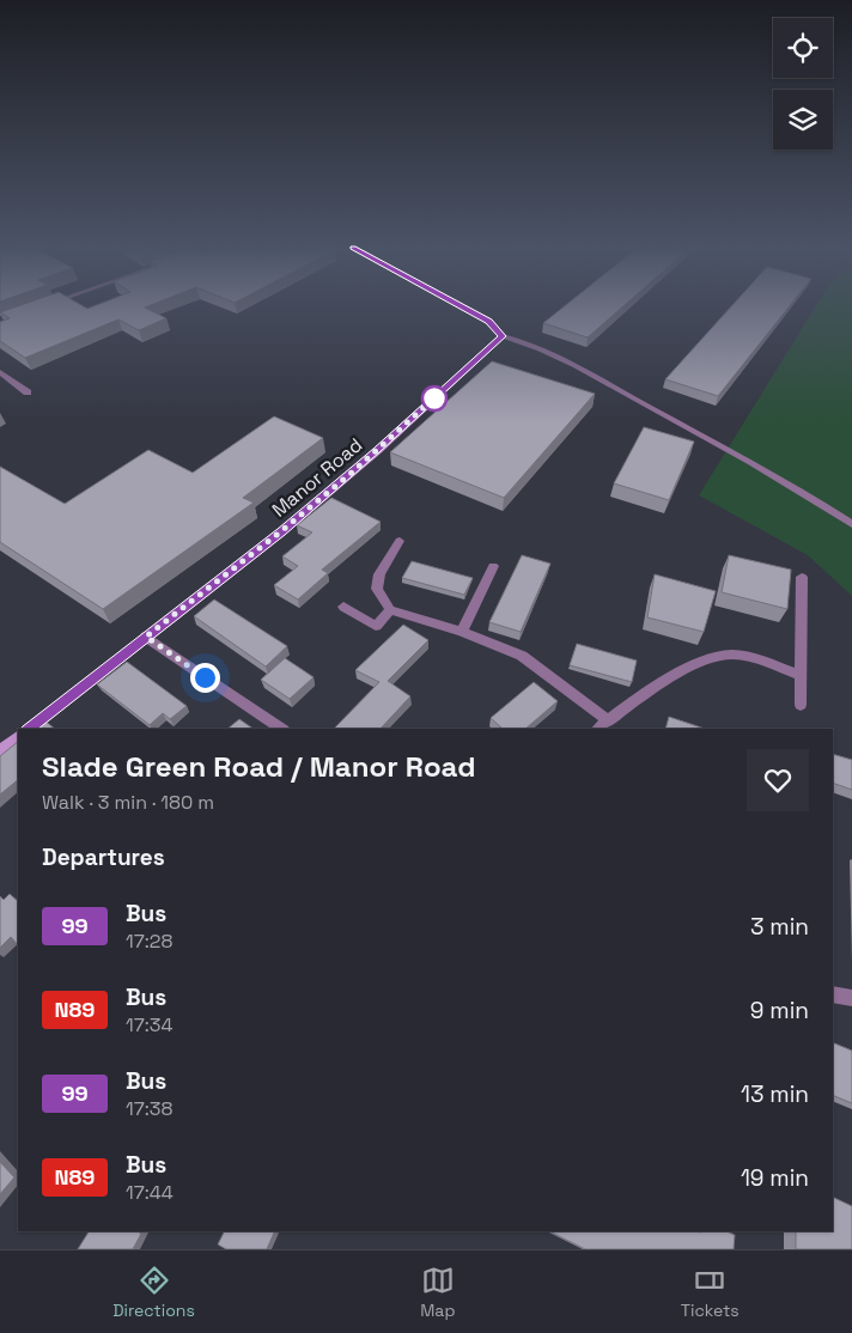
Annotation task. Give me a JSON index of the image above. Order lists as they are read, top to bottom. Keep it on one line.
{"streets":{"street":["Manor Road"]},"lines":["bus line 99"],"page":{"heading":[["Slade Green Road / Manor Road","Walk · 3 min · 180 m"],"Departures"],"list":[{"mark":"99","name":"Bus","note":"17:28","value":"3 min"},{"mark":"N89","name":"Bus","note":"17:34","value":"9 min"},{"mark":"99","name":"Bus","note":"17:38","value":"13 min"},{"mark":"N89","name":"Bus","note":"17:44","value":"19 min"}],"tabs":["Directions","Map","Tickets"]}}
